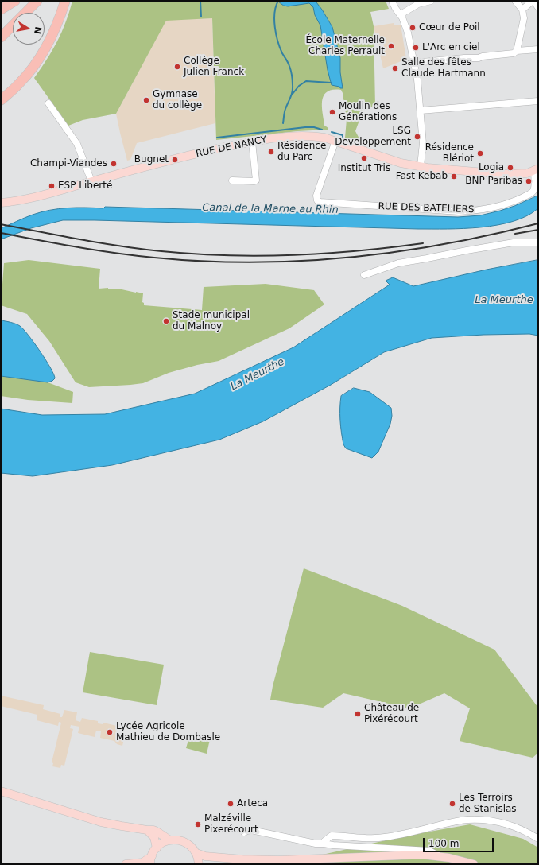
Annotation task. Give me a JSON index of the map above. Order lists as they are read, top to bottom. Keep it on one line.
{"streets":{"main road":["RUE DE NANCY"],"street":["RUE DES BATELIERS"]},"crossings":[["RUE DE NANCY","RUE DES BATELIERS"]],"water":["Canal de la Marne au Rhin","La Meurthe"],"places":["Cœur de Poil","École Maternelle Charles Perrault","L'Arc en ciel","Collège Julien Franck","Salle des fêtes Claude Hartmann","Gymnase du collège","Moulin des Générations","LSG Developpement","Résidence du Parc","Résidence Blériot","Institut Tris","Bugnet","Champi-Viandes","Logia","Fast Kebab","BNP Paribas","ESP Liberté","Stade municipal du Malnoy","Château de Pixérécourt","Lycée Agricole Mathieu de Dombasle","Arteca","Les Terroirs de Stanislas","Malzéville Pixerécourt"],"scale_bar":"100 m","north":"right"}
